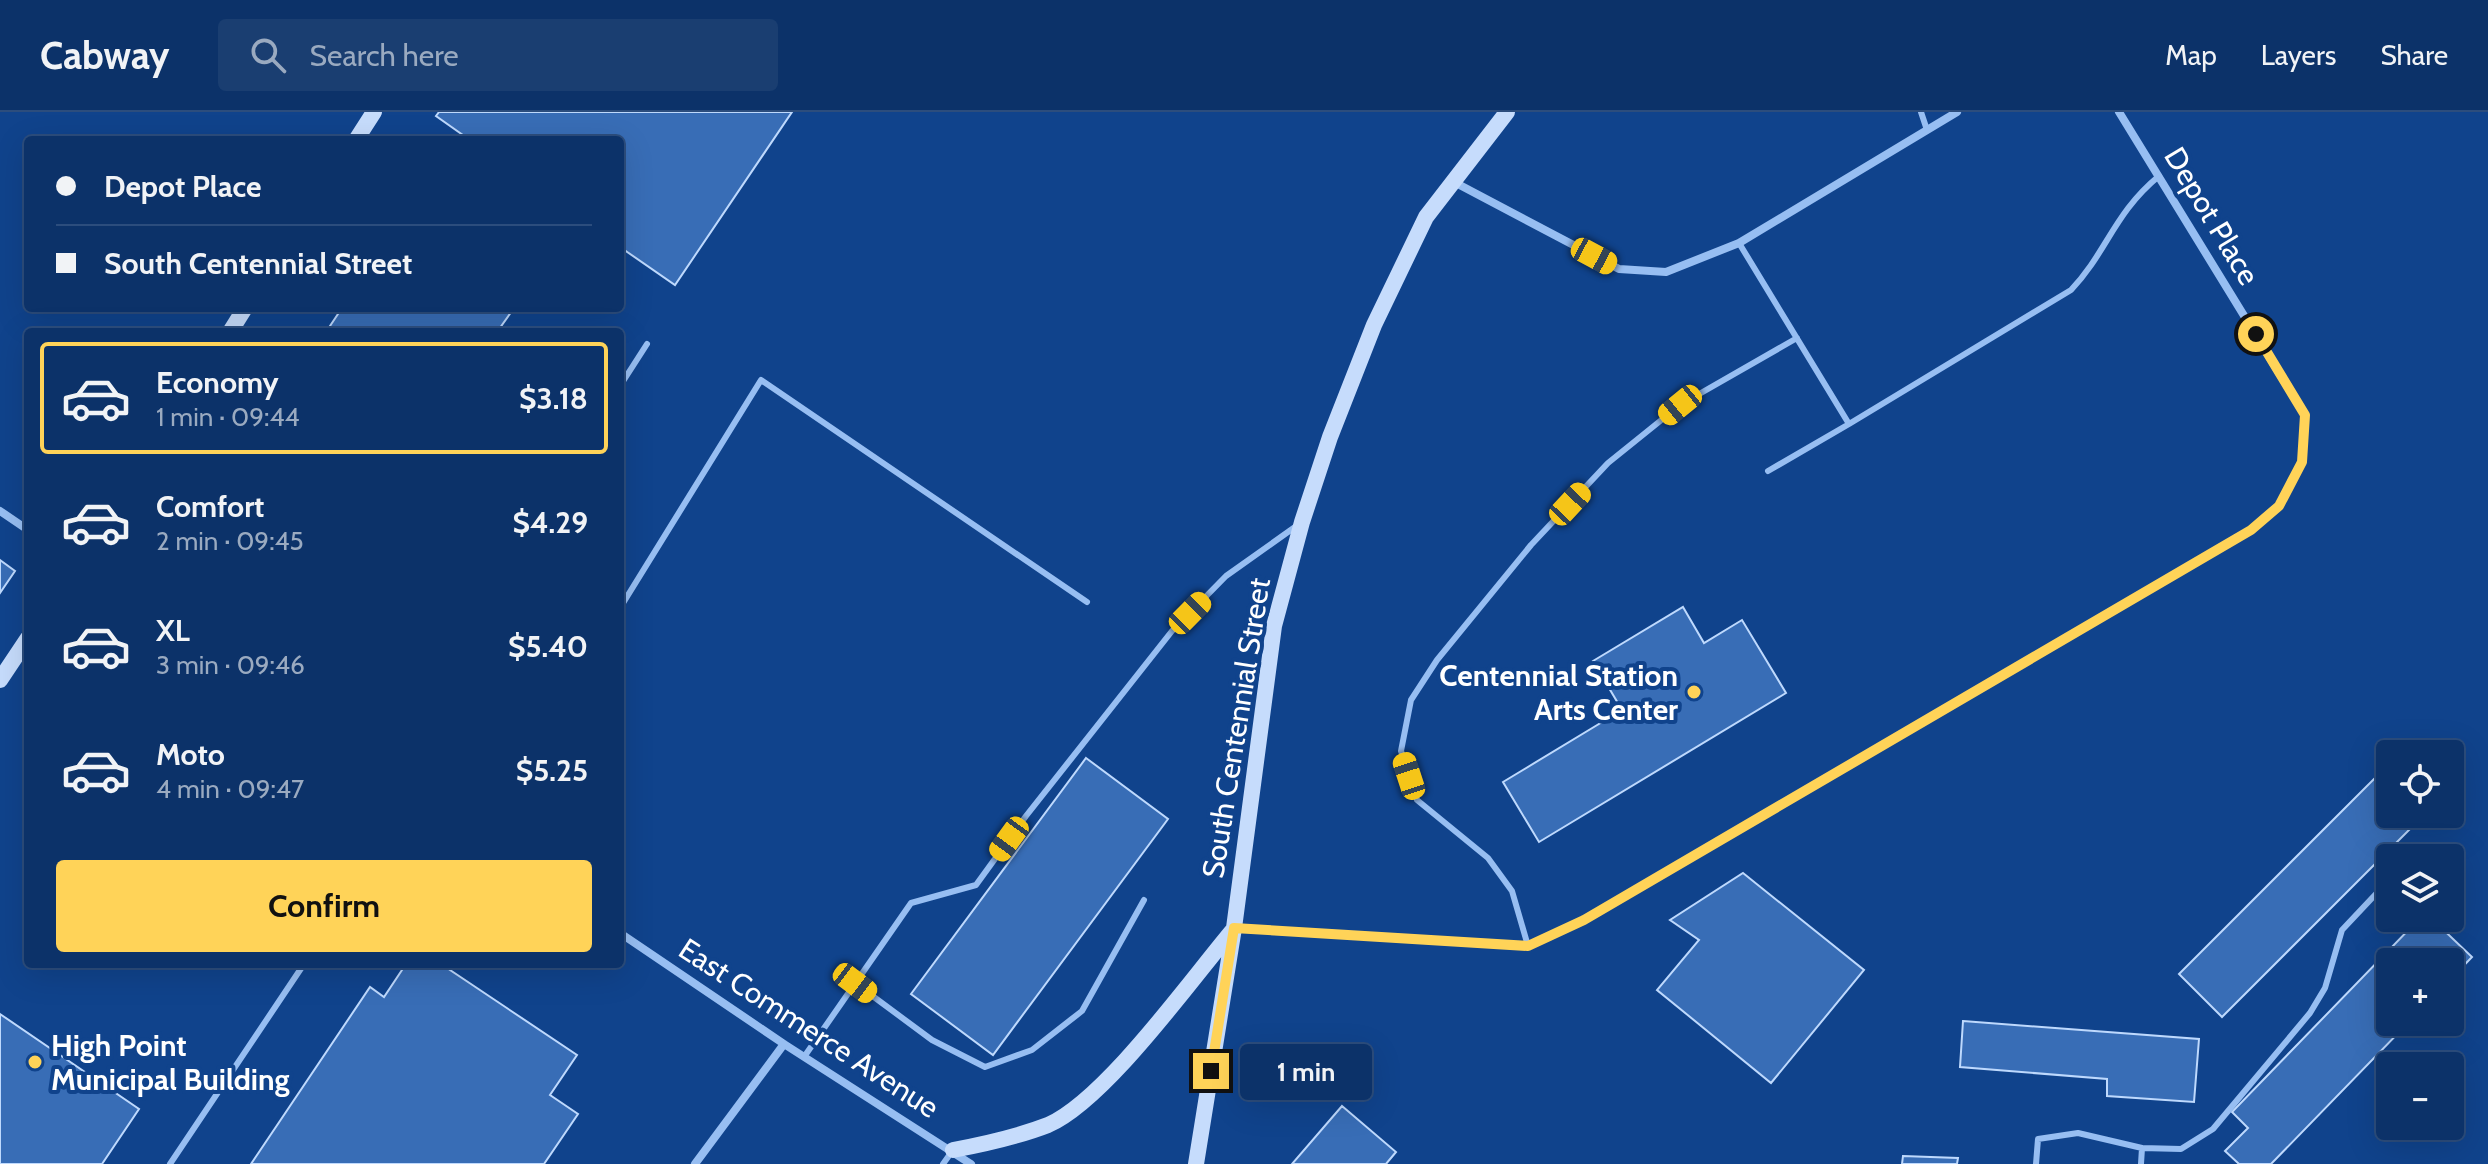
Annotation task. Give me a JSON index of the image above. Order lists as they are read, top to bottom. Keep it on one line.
{"streets":{"street":["Depot Place","South Centennial Street","East Commerce Avenue"]},"crossings":[["Depot Place","South Centennial Street"]],"places":["Centennial Station Arts Center","High Point Municipal Building"],"page":{"header":"Cabway","search":"Search here","nav":["Map","Layers","Share"],"banner":["Depot Place","South Centennial Street"],"list":[{"name":"Economy","note":"1 min · 09:44","value":"$3.18"},{"name":"Comfort","note":"2 min · 09:45","value":"$4.29"},{"name":"XL","note":"3 min · 09:46","value":"$5.40"},{"name":"Moto","note":"4 min · 09:47","value":"$5.25"}],"map_buttons":["+","−"],"buttons":"Confirm","bubble":"1 min"}}
